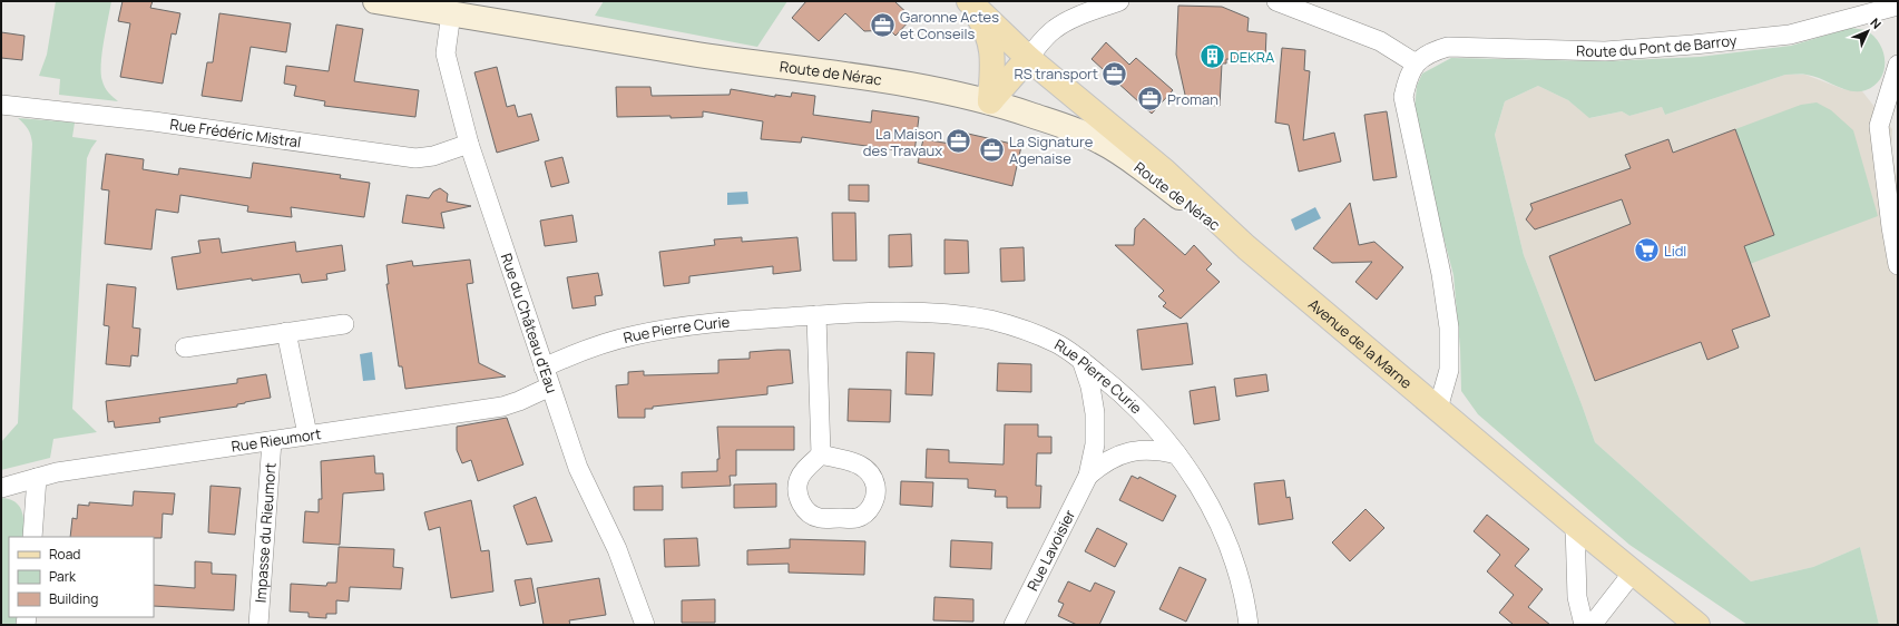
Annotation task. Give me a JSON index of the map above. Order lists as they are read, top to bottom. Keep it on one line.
{"streets":{"main road":["Route de Nérac","Avenue de la Marne"],"street":["Route du Pont de Barroy","Rue Frédéric Mistral","Rue du Château d'Eau","Rue Pierre Curie","Rue Rieumort","Impasse du Rieumort","Rue Lavoisier"]},"crossings":[["Route de Nérac","Rue du Château d'Eau"],["Route de Nérac","Avenue de la Marne"],["Rue Frédéric Mistral","Rue du Château d'Eau"],["Rue du Château d'Eau","Rue Pierre Curie"],["Rue du Château d'Eau","Rue Rieumort"],["Rue Pierre Curie","Rue Lavoisier"],["Rue Rieumort","Impasse du Rieumort"]],"places":{"office":["Garonne Actes et Conseils","RS transport","Proman","La Maison des Travaux","La Signature Agenaise"],"building":["DEKRA"],"supermarket":["Lidl"]},"legend":["Road","Park","Building"],"north":"top right"}
